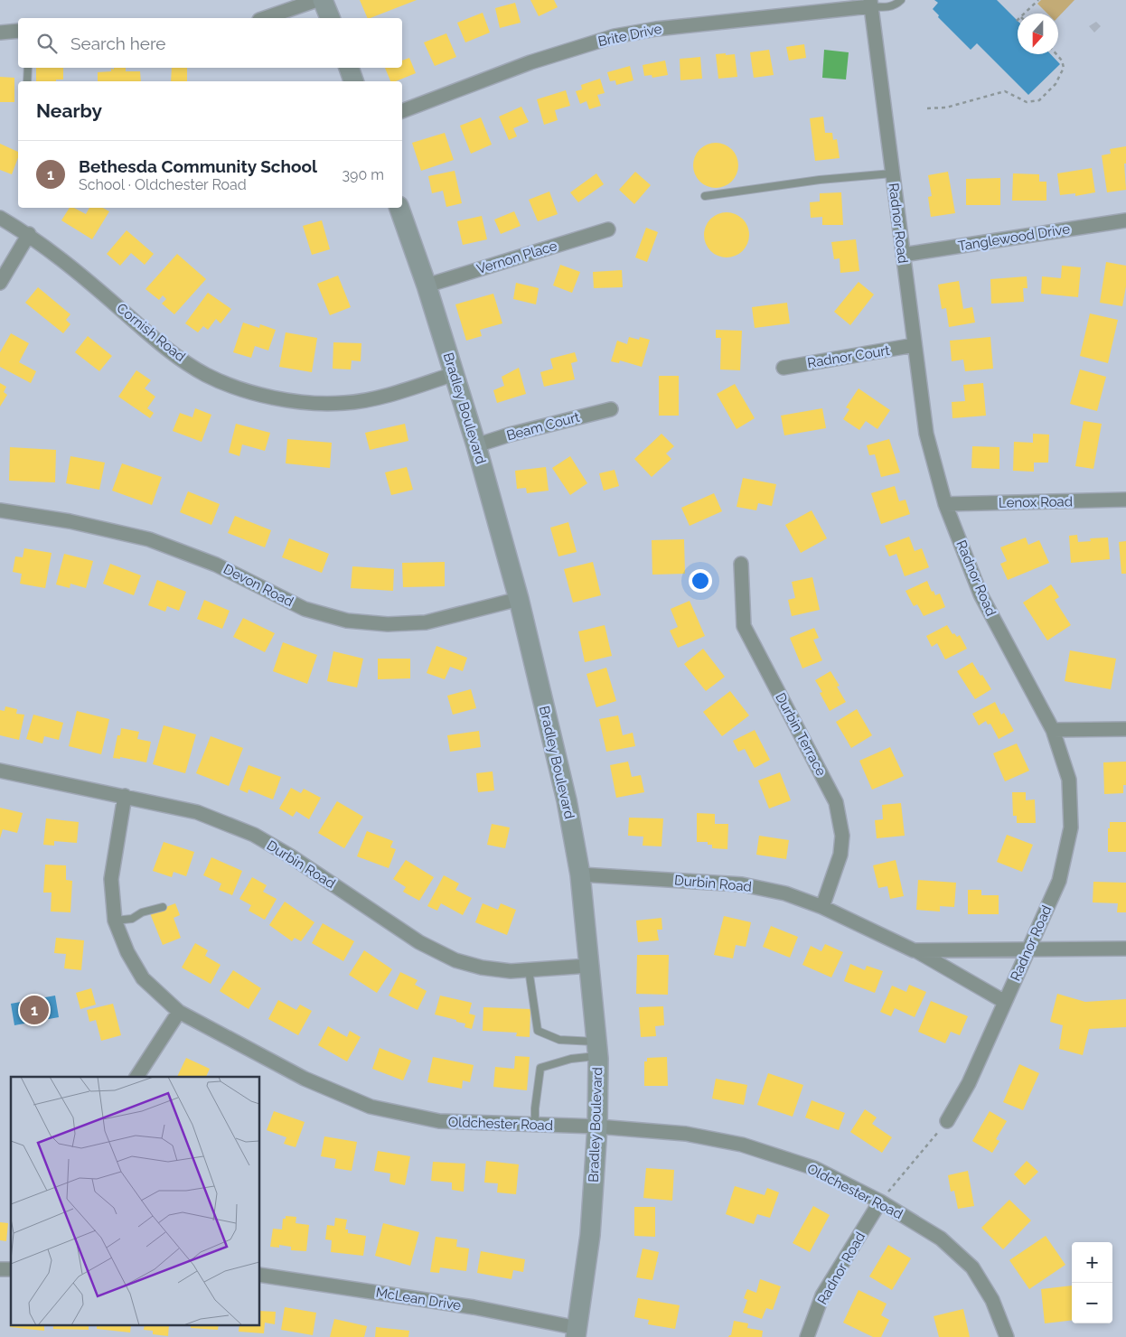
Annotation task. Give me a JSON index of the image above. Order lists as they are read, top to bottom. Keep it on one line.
{"streets":{"main road":["Bradley Boulevard"],"street":["Brite Drive","Radnor Road","Tanglewood Drive","Vernon Place","Cornish Road","Radnor Court","Beam Court","Lenox Road","Devon Road","Durbin Terrace","Durbin Road","Oldchester Road","McLean Drive"]},"crossings":[["Brite Drive","Radnor Road"],["Radnor Road","Tanglewood Drive"],["Radnor Road","Radnor Court"],["Radnor Road","Lenox Road"],["Radnor Road","Durbin Road"],["Radnor Road","Oldchester Road"],["Vernon Place","Bradley Boulevard"],["Cornish Road","Bradley Boulevard"],["Bradley Boulevard","Beam Court"],["Bradley Boulevard","Devon Road"],["Bradley Boulevard","Durbin Road"],["Bradley Boulevard","Oldchester Road"],["Bradley Boulevard","McLean Drive"],["Durbin Terrace","Durbin Road"],["Durbin Road","Oldchester Road"]],"north":"bottom","page":{"search":"Search here","heading":"Nearby","list":[{"mark":"1","name":"Bethesda Community School","note":"School · Oldchester Road","value":"390 m"}],"pins":"1","map_buttons":["+","−"]}}
